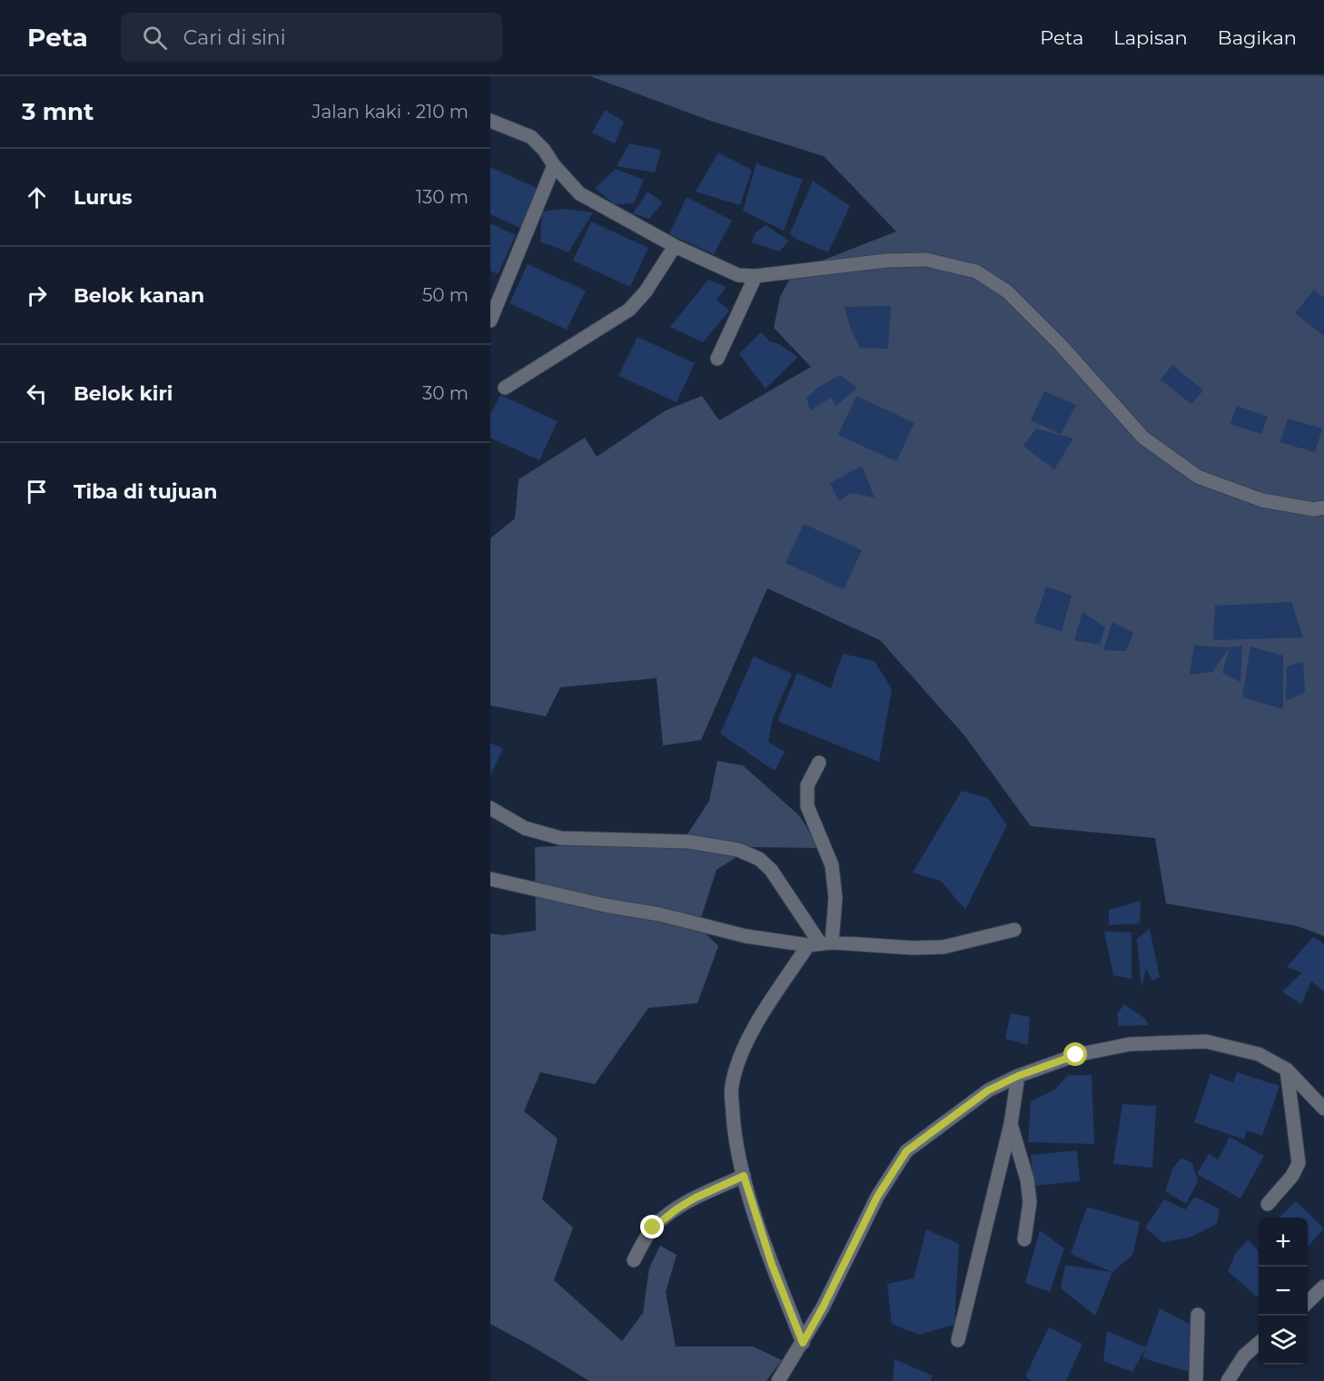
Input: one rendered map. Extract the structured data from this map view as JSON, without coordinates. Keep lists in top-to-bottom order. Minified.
{"page":{"header":"Peta","search":"Cari di sini","nav":["Peta","Lapisan","Bagikan"],"heading":["3 mnt","Jalan kaki · 210 m"],"list":[["Lurus","130 m"],["Belok kanan","50 m"],["Belok kiri","30 m"],"Tiba di tujuan"],"map_buttons":["+","−"]}}
